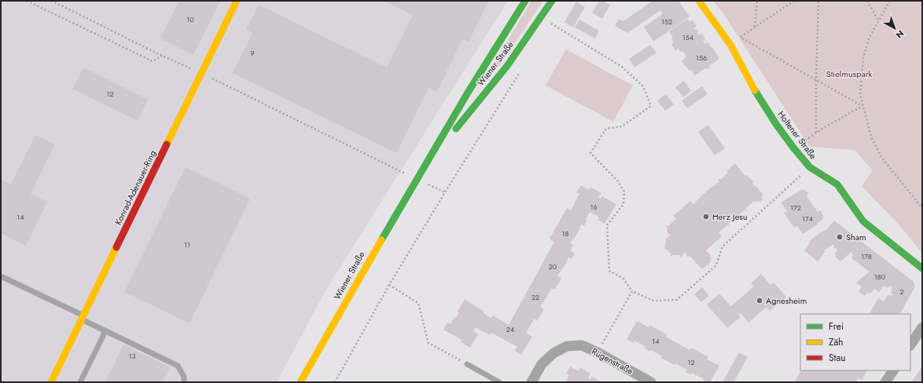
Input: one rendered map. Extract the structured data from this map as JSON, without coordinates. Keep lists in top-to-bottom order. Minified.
{"streets":{"street":["Wiener Straße","Holtener Straße","Konrad-Adenauer-Ring","Rügenstraße"]},"parks":["Stielmuspark"],"places":["Herz Jesu","Sham","Agnesheim"],"house_numbers":["10","152","154","9","156","12","16","172","14","174","18","11","178","20","180","2","22","24","14","13","12"],"legend":["Frei","Zäh","Stau"],"north":"bottom right"}
